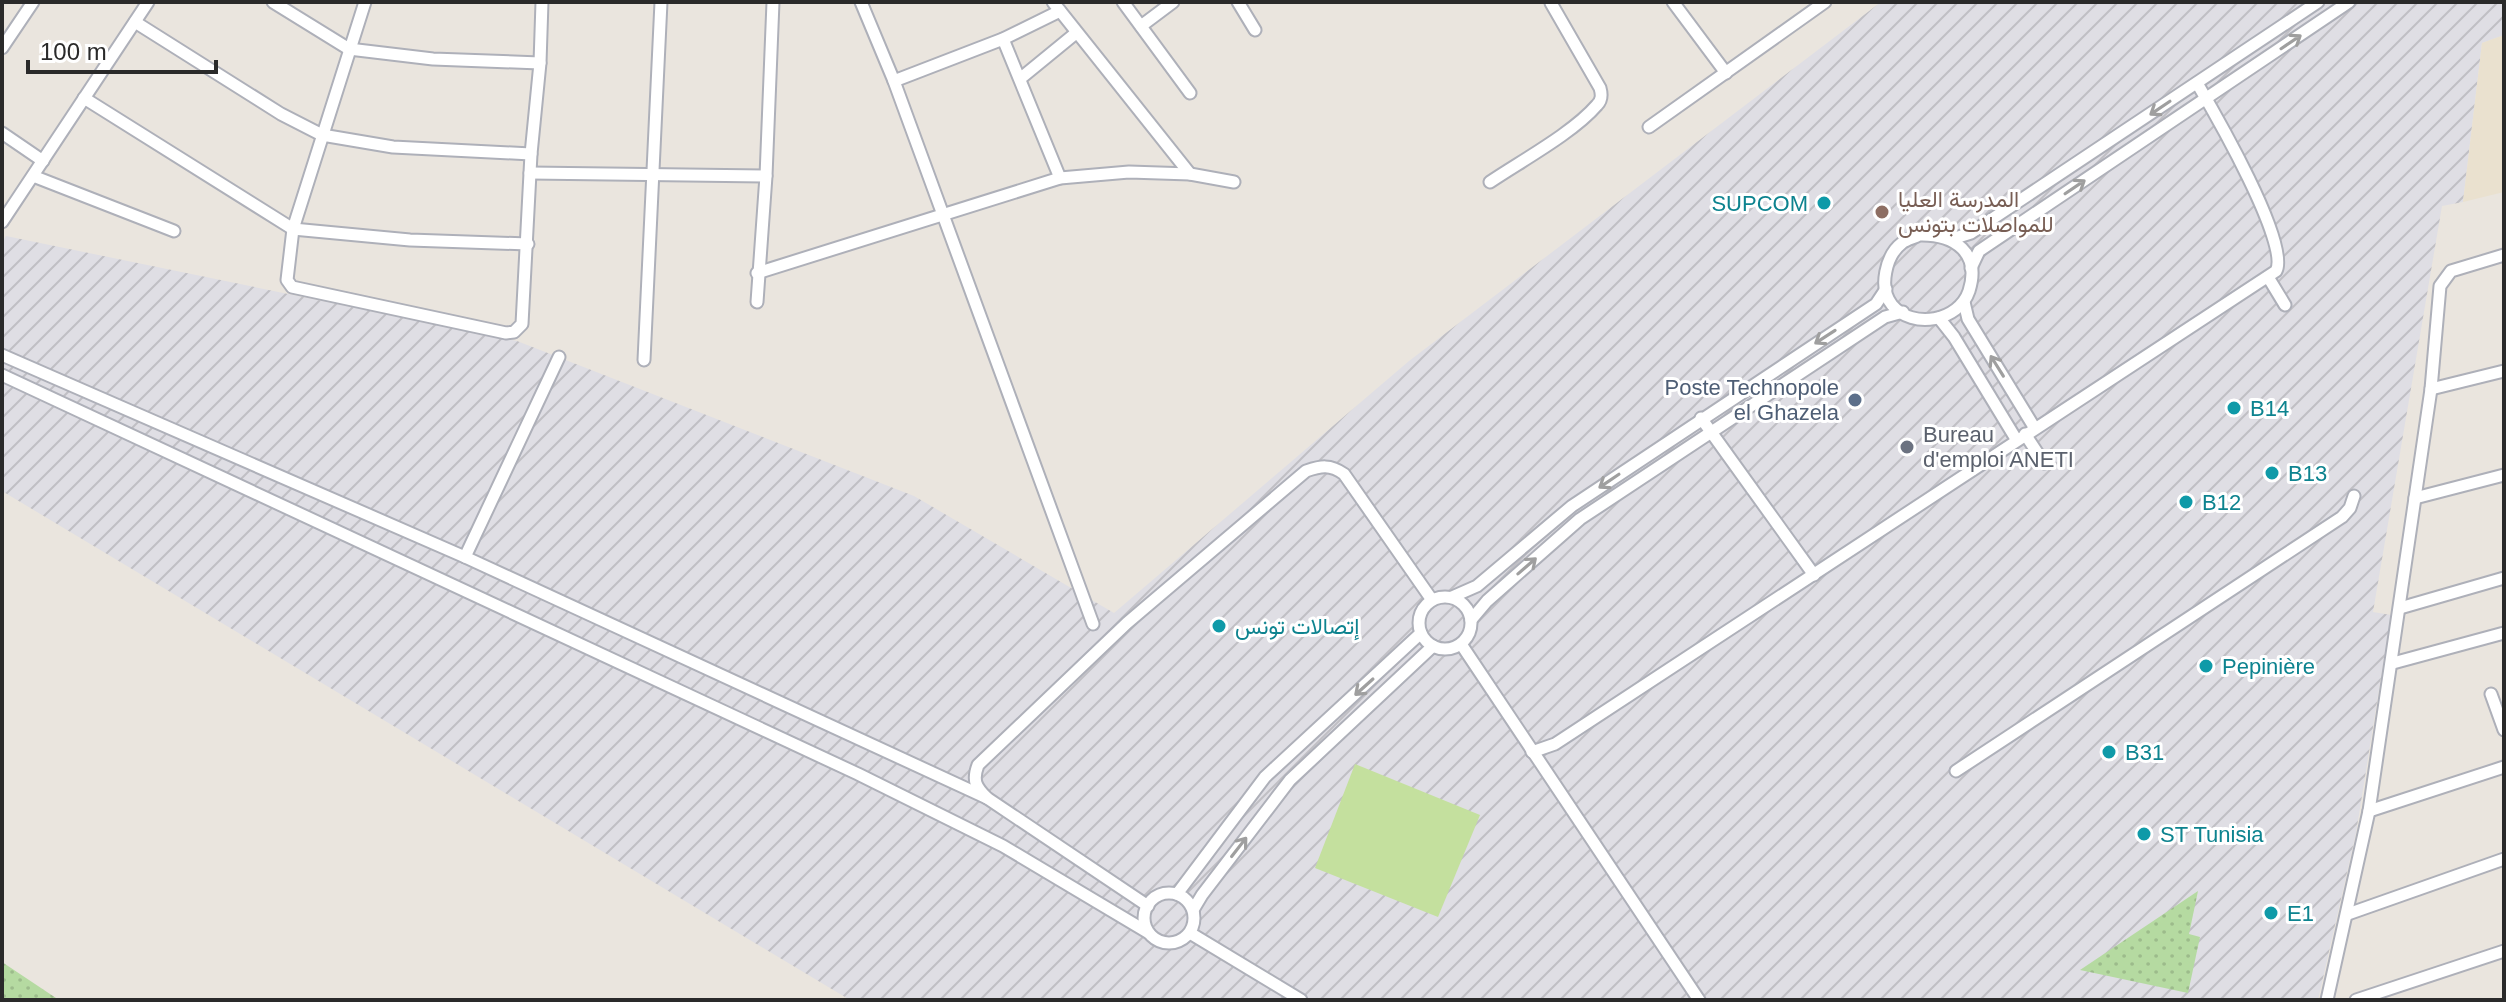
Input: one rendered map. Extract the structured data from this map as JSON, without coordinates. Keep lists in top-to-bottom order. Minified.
{"places":["SUPCOM","المدرسة العليا للمواصلات بتونس","Poste Technopole el Ghazela","B14","Bureau d'emploi ANETI","B13","B12","إتصالات تونس","Pepinière","B31","ST Tunisia","E1"],"scale_bar":"100 m"}
